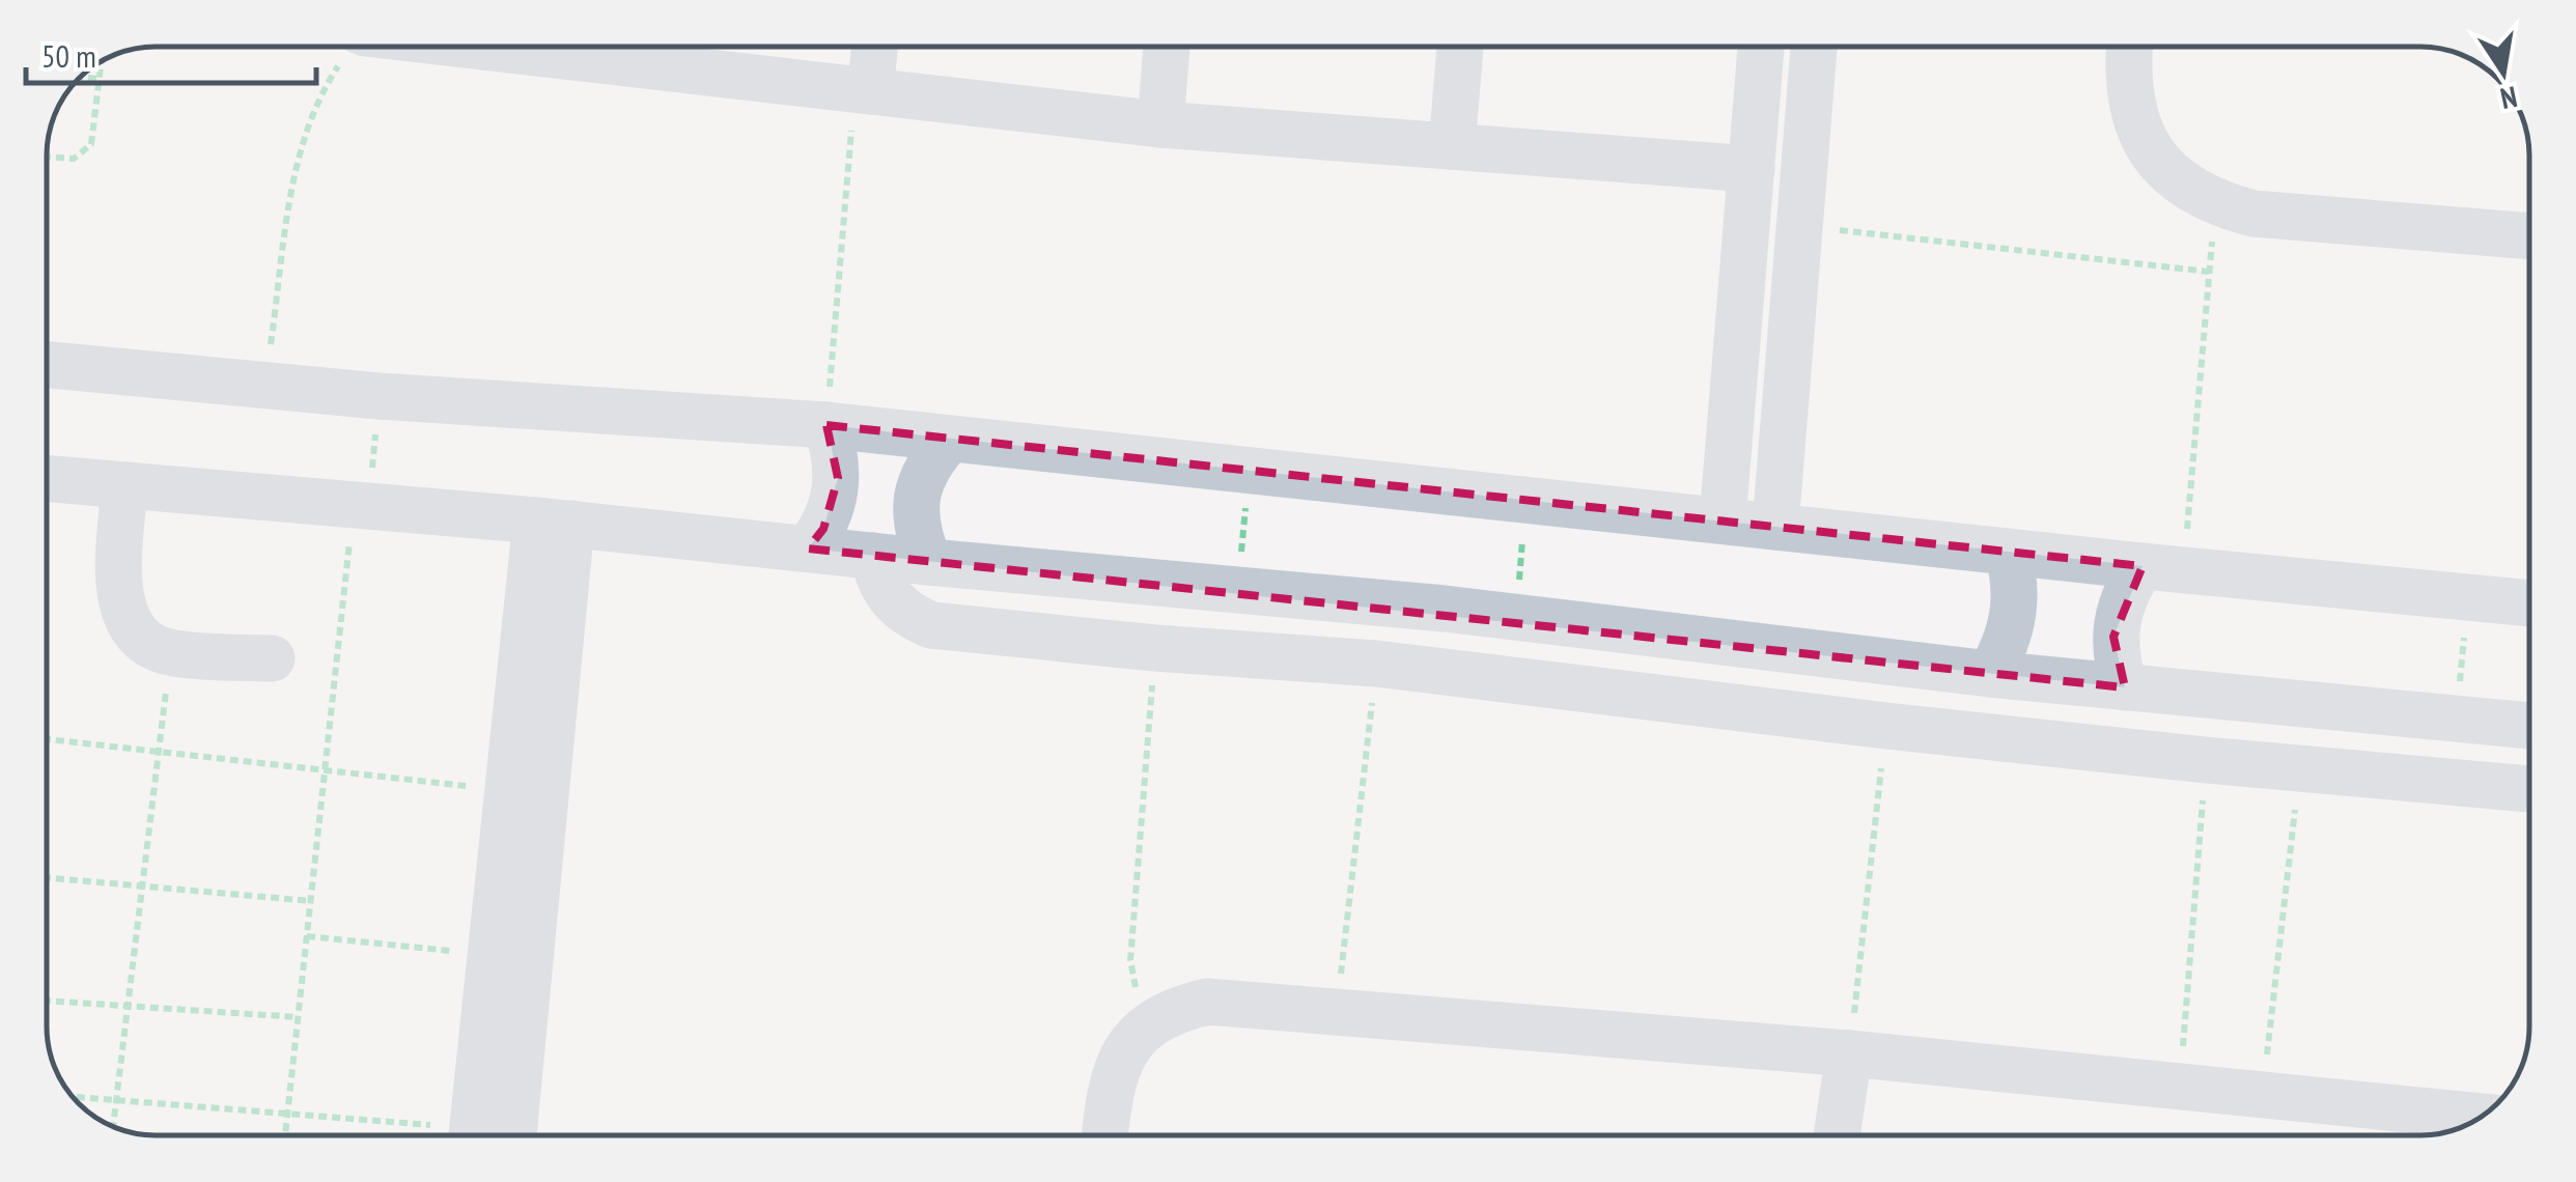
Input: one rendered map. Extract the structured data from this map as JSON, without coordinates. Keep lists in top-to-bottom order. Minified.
{"scale_bar":"50 m","north":"bottom"}
